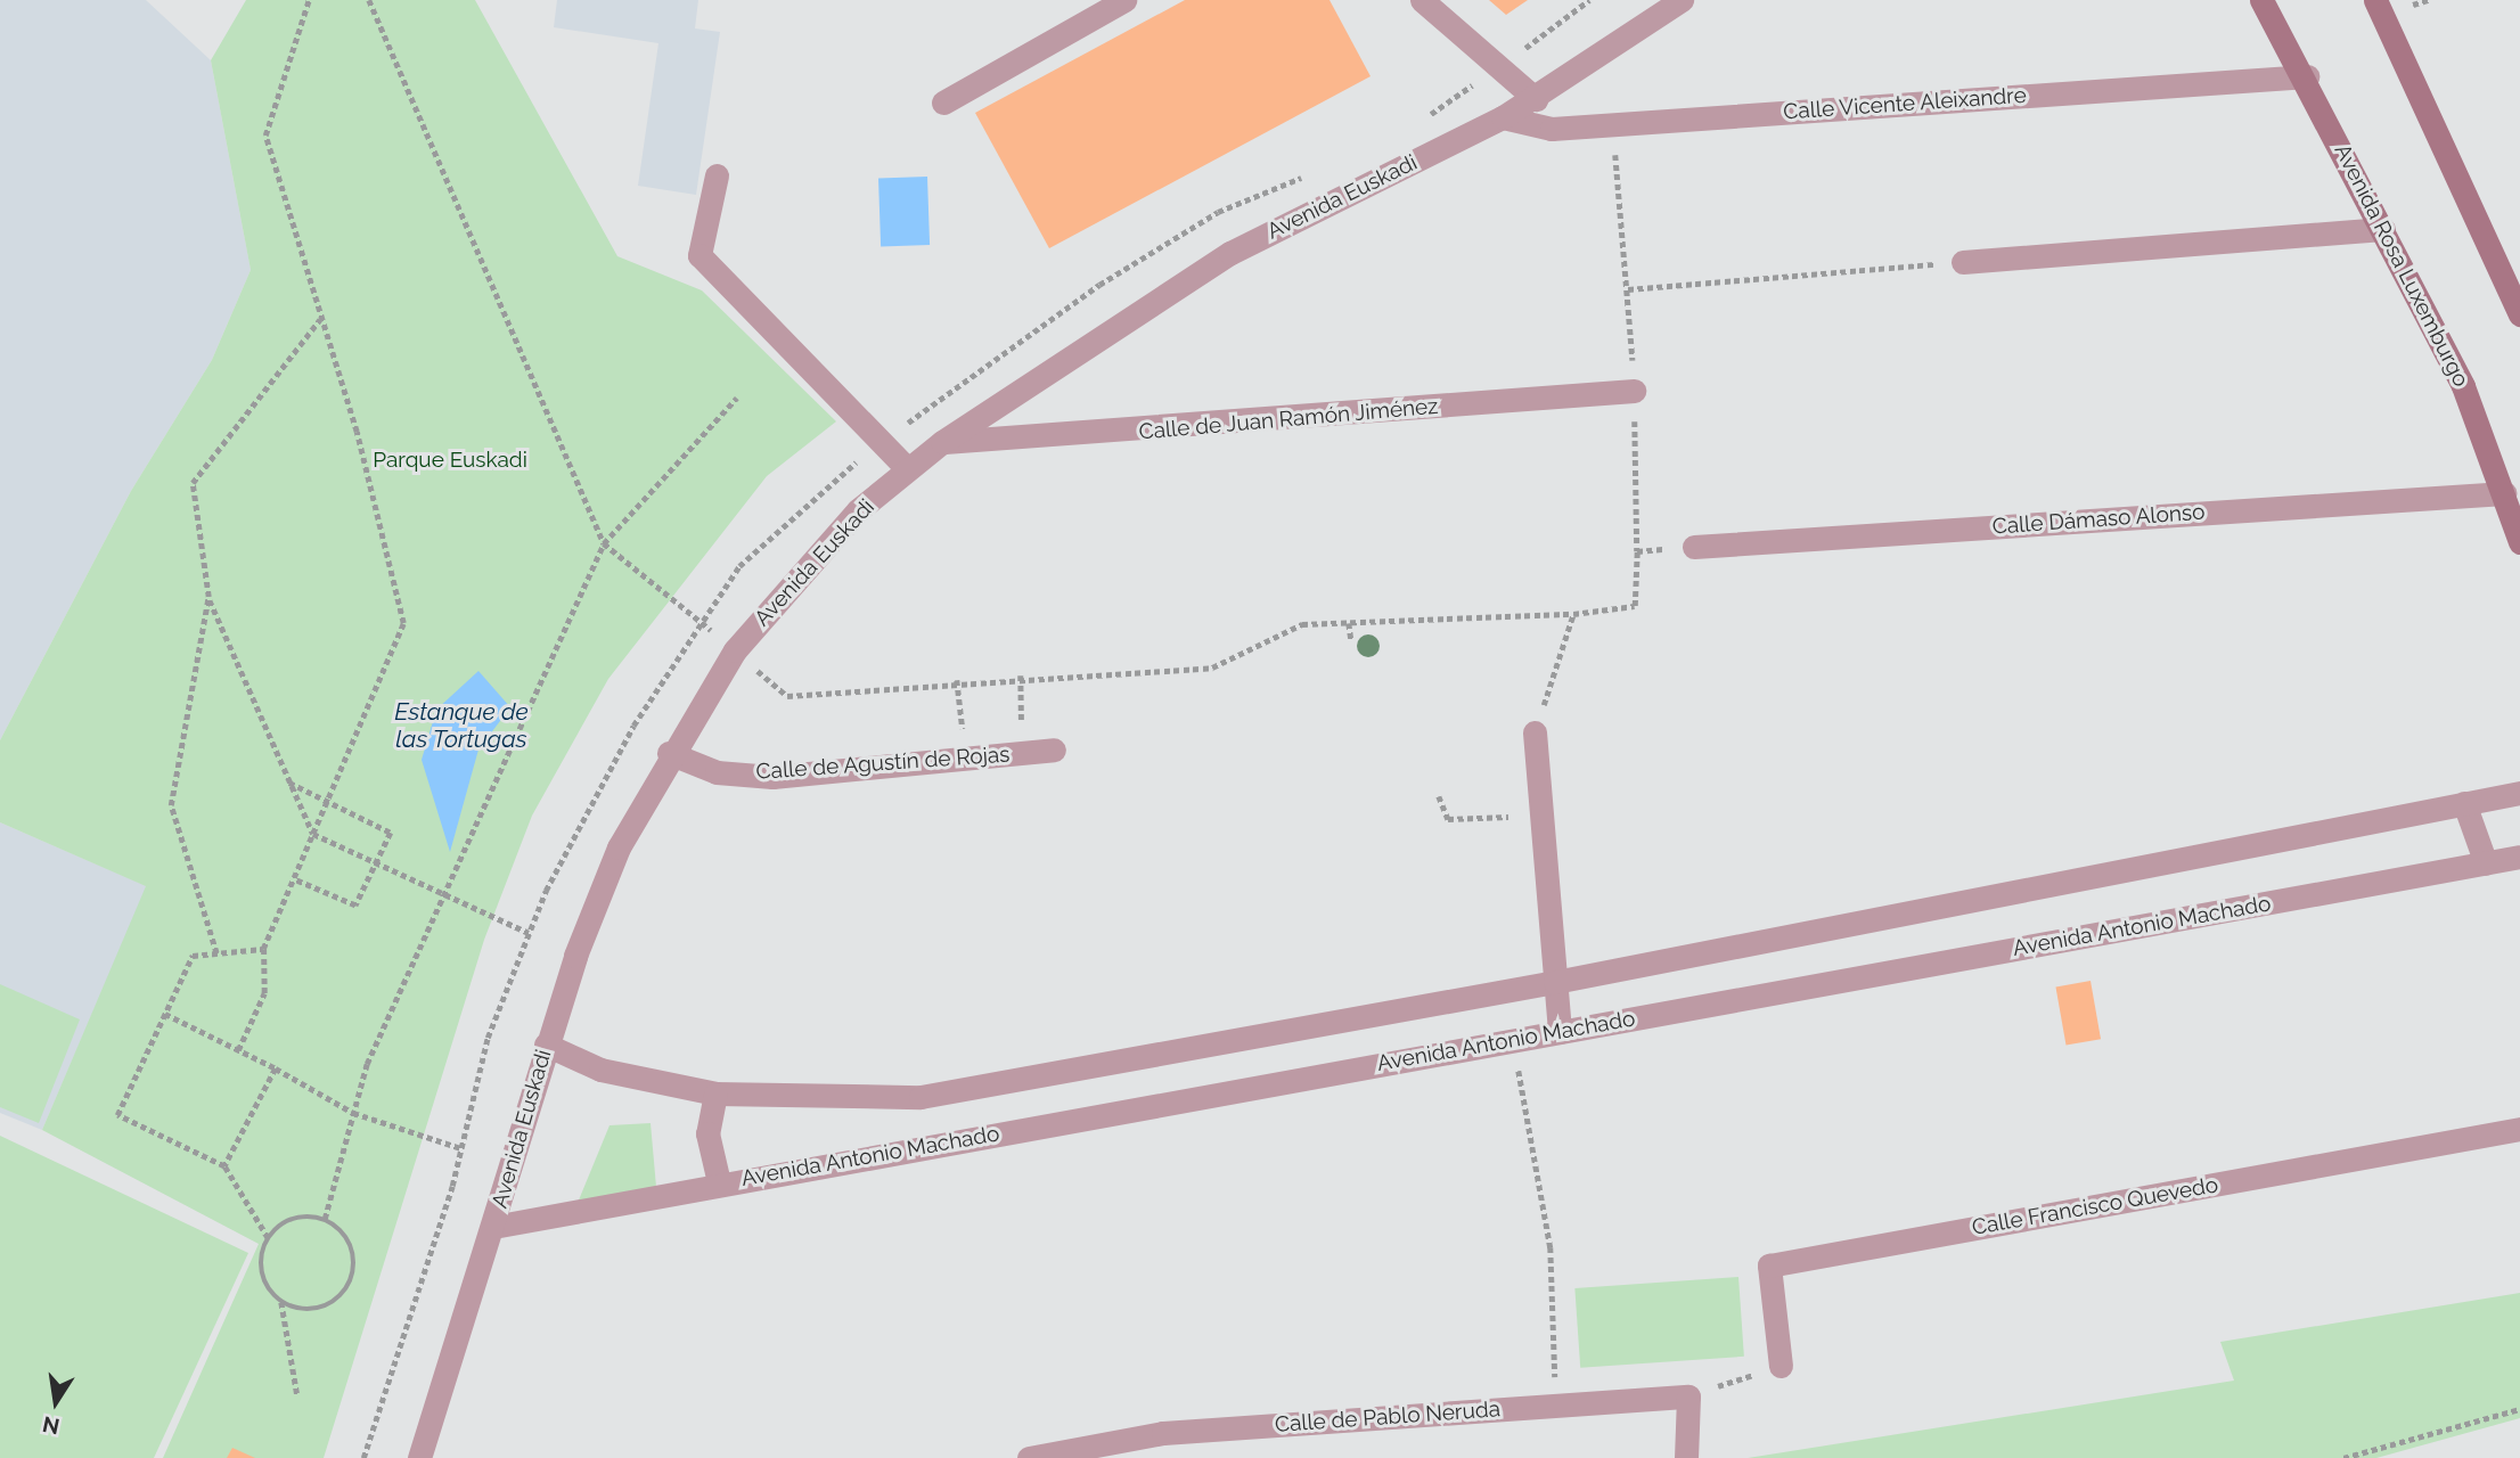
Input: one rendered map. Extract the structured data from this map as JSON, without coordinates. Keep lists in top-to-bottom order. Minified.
{"streets":{"main road":["Avenida Rosa Luxemburgo"],"street":["Calle Vicente Aleixandre","Avenida Euskadi","Calle de Juan Ramón Jiménez","Calle Dámaso Alonso","Calle de Agustín de Rojas","Avenida Antonio Machado","Calle Francisco Quevedo","Calle de Pablo Neruda"]},"crossings":[["Calle Vicente Aleixandre","Avenida Euskadi"],["Calle Vicente Aleixandre","Avenida Rosa Luxemburgo"],["Avenida Euskadi","Calle de Juan Ramón Jiménez"],["Avenida Euskadi","Calle de Agustín de Rojas"],["Avenida Euskadi","Avenida Antonio Machado"],["Avenida Rosa Luxemburgo","Calle Dámaso Alonso"]],"water":["Estanque de las Tortugas"],"parks":["Parque Euskadi"],"north":"bottom"}
